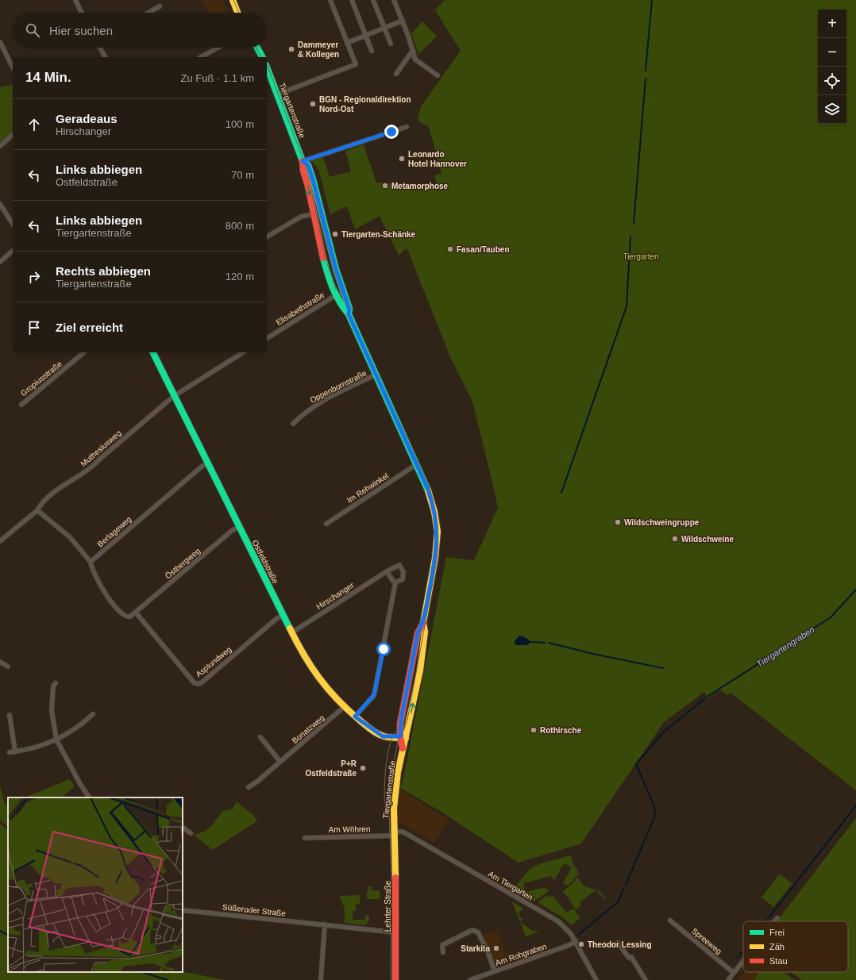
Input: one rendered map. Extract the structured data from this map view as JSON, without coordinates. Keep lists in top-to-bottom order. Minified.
{"streets":{"main road":["Tiergartenstraße","Ostfeldstraße","Lehrter Straße"],"street":["Elisabethstraße","Gropiusstraße","Oppenbornstraße","Muthesiusweg","Im Rehwinkel","Berlageweg","Östbergweg","Hirschanger","Asplundweg","Bonatzweg","Am Wöhren","Am Tiergarten","Süßeroder Straße","Spreeweg","Am Rohgraben"]},"crossings":[["Tiergartenstraße","Elisabethstraße"],["Tiergartenstraße","Oppenbornstraße"],["Tiergartenstraße","Im Rehwinkel"],["Tiergartenstraße","Ostfeldstraße"],["Tiergartenstraße","Am Wöhren"],["Tiergartenstraße","Am Tiergarten"],["Tiergartenstraße","Lehrter Straße"],["Muthesiusweg","Ostfeldstraße"],["Berlageweg","Ostfeldstraße"],["Ostfeldstraße","Östbergweg"],["Ostfeldstraße","Hirschanger"],["Ostfeldstraße","Asplundweg"],["Ostfeldstraße","Bonatzweg"],["Östbergweg","Asplundweg"],["Am Wöhren","Am Tiergarten"],["Am Wöhren","Lehrter Straße"],["Am Tiergarten","Lehrter Straße"],["Am Tiergarten","Am Rohgraben"],["Lehrter Straße","Süßeroder Straße"]],"water":["Tiergartengraben"],"parks":["Tiergarten"],"places":["Dammeyer & Kollegen","BGN - Regionaldirektion Nord-Ost","Leonardo Hotel Hannover","Metamorphose","Tiergarten-Schänke","Fasan/Tauben","Wildschweingruppe","Wildschweine","Rothirsche","P+R Ostfeldstraße","Theodor Lessing","Starkita"],"legend":["Frei","Zäh","Stau"],"page":{"map_buttons":["+","−"],"search":"Hier suchen","heading":["14 Min.","Zu Fuß · 1.1 km"],"list":[["Geradeaus","Hirschanger","100 m"],["Links abbiegen","Ostfeldstraße","70 m"],["Links abbiegen","Tiergartenstraße","800 m"],["Rechts abbiegen","Tiergartenstraße","120 m"],"Ziel erreicht"]}}
